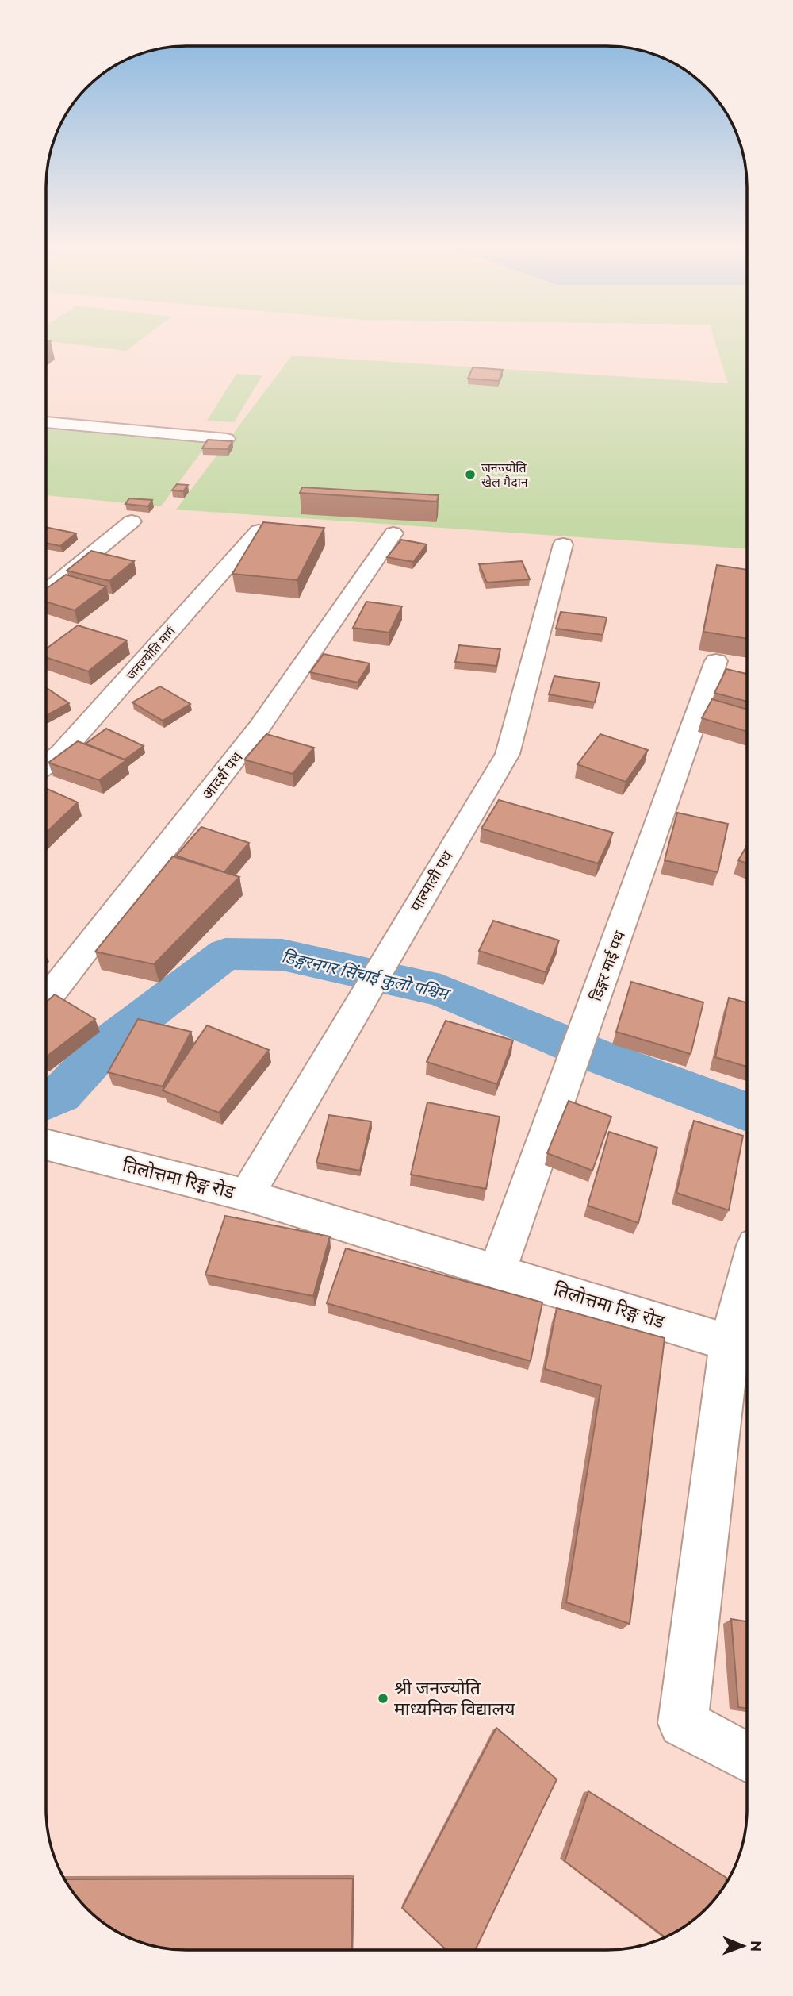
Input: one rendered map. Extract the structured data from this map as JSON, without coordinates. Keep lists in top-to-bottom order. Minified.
{"streets":{"street":["जनज्योति मार्ग","आदर्श पथ","पाल्पाली पथ","डिङ्गर माई पथ","तिलोत्तमा रिङ्ग रोड"]},"crossings":[["पाल्पाली पथ","तिलोत्तमा रिङ्ग रोड"],["डिङ्गर माई पथ","तिलोत्तमा रिङ्ग रोड"]],"water":["डिङ्गरनगर सिंचाई कुलो पश्चिम"],"places":["जनज्योति खेल मैदान","श्री जनज्योति माध्यमिक विद्यालय"],"north":"right"}
